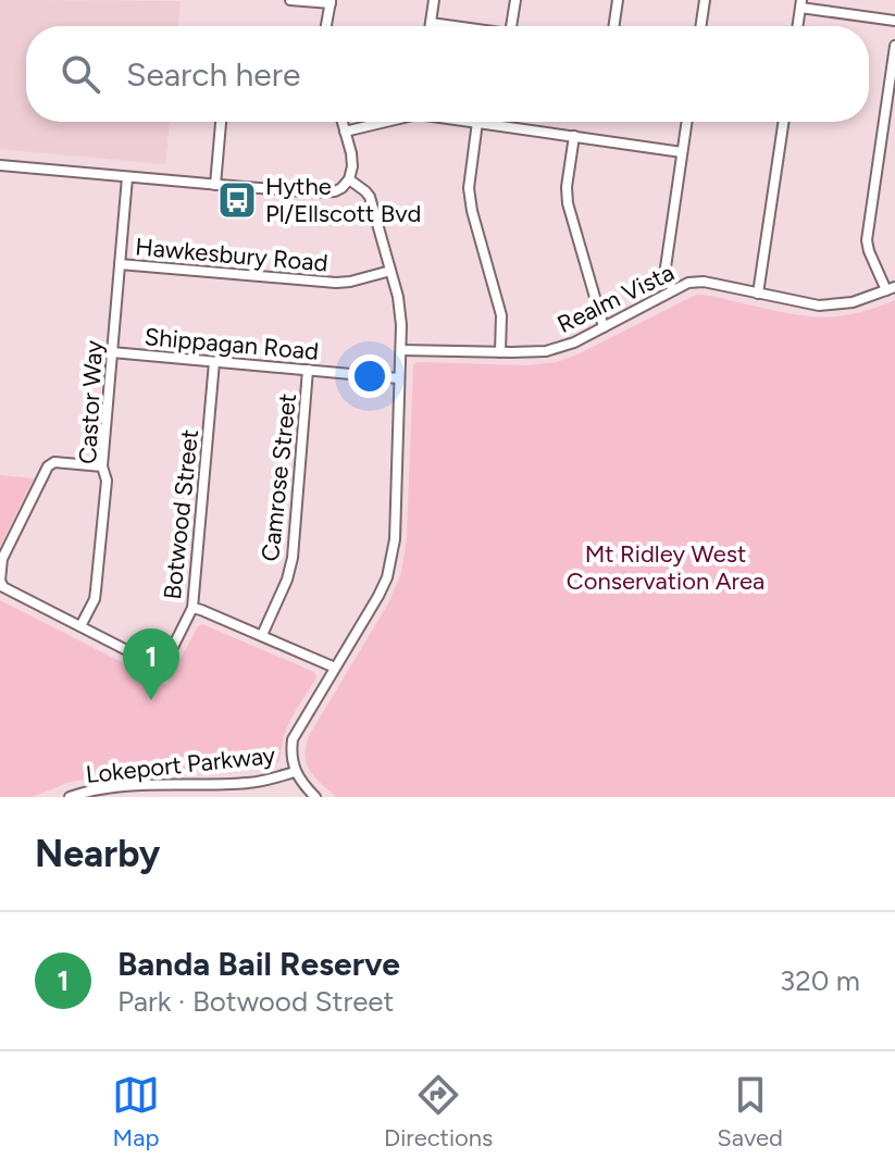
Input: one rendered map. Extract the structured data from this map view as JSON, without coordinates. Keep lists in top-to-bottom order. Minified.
{"streets":{"street":["Hawkesbury Road","Realm Vista","Shippagan Road","Castor Way","Camrose Street","Botwood Street","Lokeport Parkway"]},"crossings":[["Hawkesbury Road","Castor Way"],["Shippagan Road","Castor Way"],["Shippagan Road","Camrose Street"],["Shippagan Road","Botwood Street"],["Castor Way","Botwood Street"]],"parks":["Mt Ridley West Conservation Area"],"places":{"bus stop":["Hythe Pl/Ellscott Bvd"]},"page":{"search":"Search here","pins":"1","heading":"Nearby","list":[{"mark":"1","name":"Banda Bail Reserve","note":"Park · Botwood Street","value":"320 m"}],"nav":["Map","Directions","Saved"]}}
